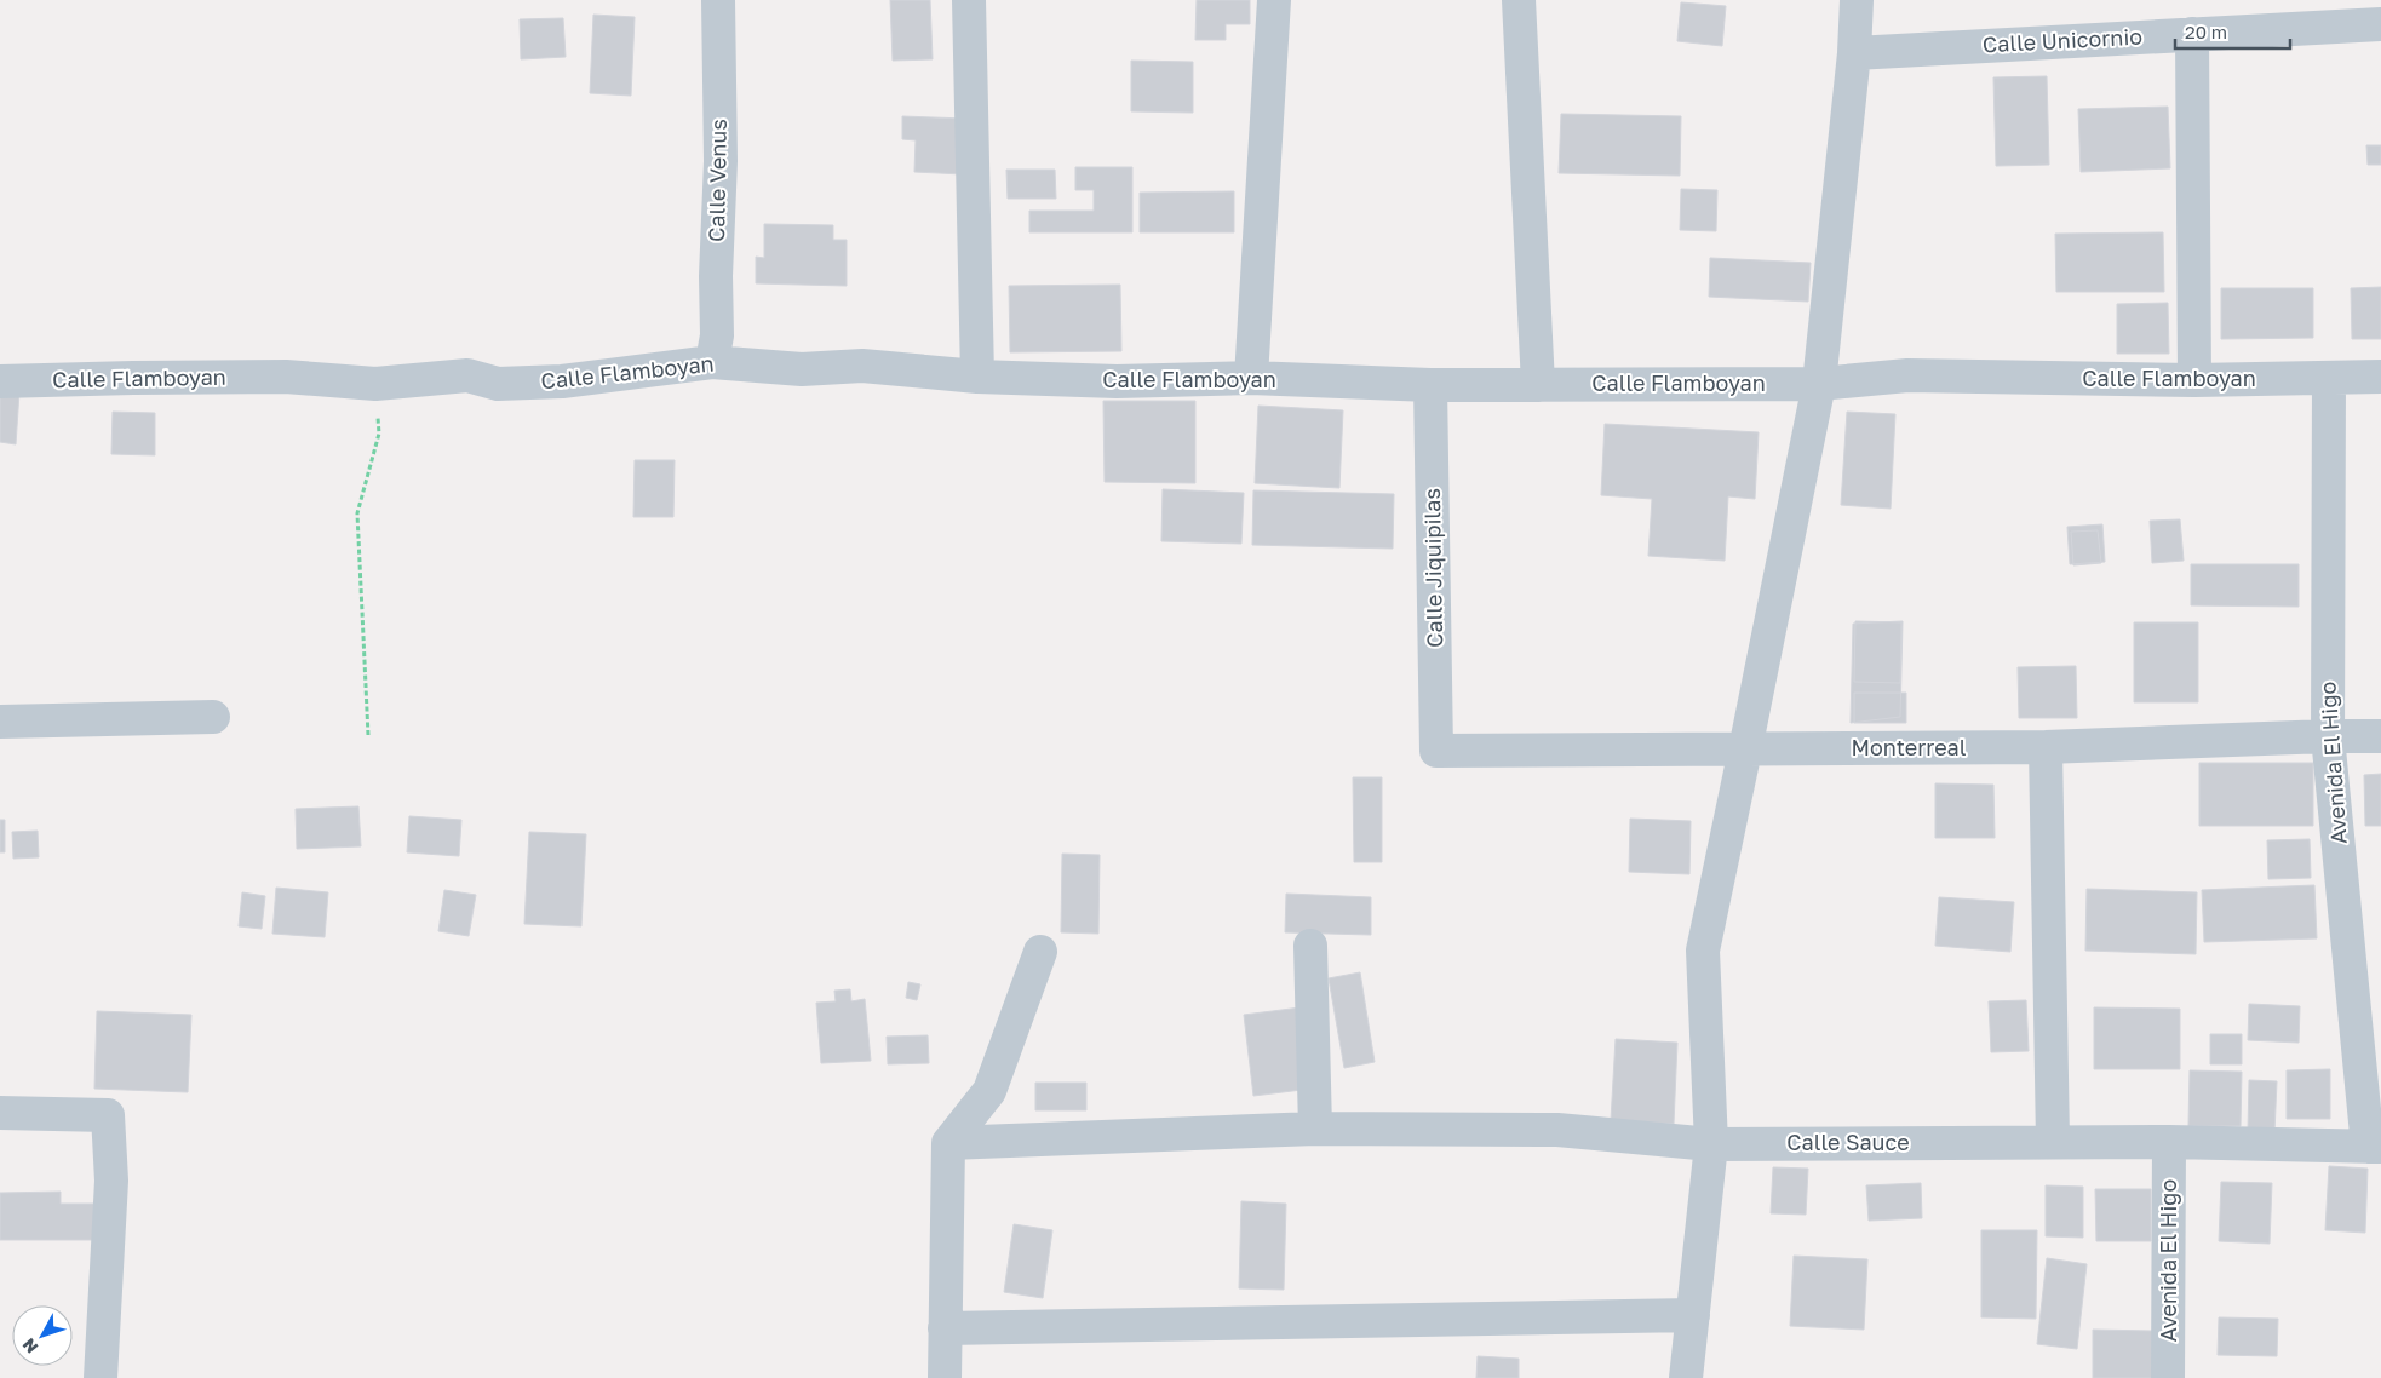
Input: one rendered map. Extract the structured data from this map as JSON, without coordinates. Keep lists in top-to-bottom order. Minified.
{"streets":{"street":["Calle Unicornio","Calle Venus","Calle Flamboyan","Calle Jiquipilas","Monterreal","Avenida El Higo","Calle Sauce"]},"crossings":[["Calle Venus","Calle Flamboyan"],["Calle Flamboyan","Calle Jiquipilas"],["Calle Flamboyan","Avenida El Higo"],["Calle Jiquipilas","Monterreal"],["Monterreal","Avenida El Higo"],["Avenida El Higo","Calle Sauce"]],"scale_bar":"20 m","north":"bottom left"}
